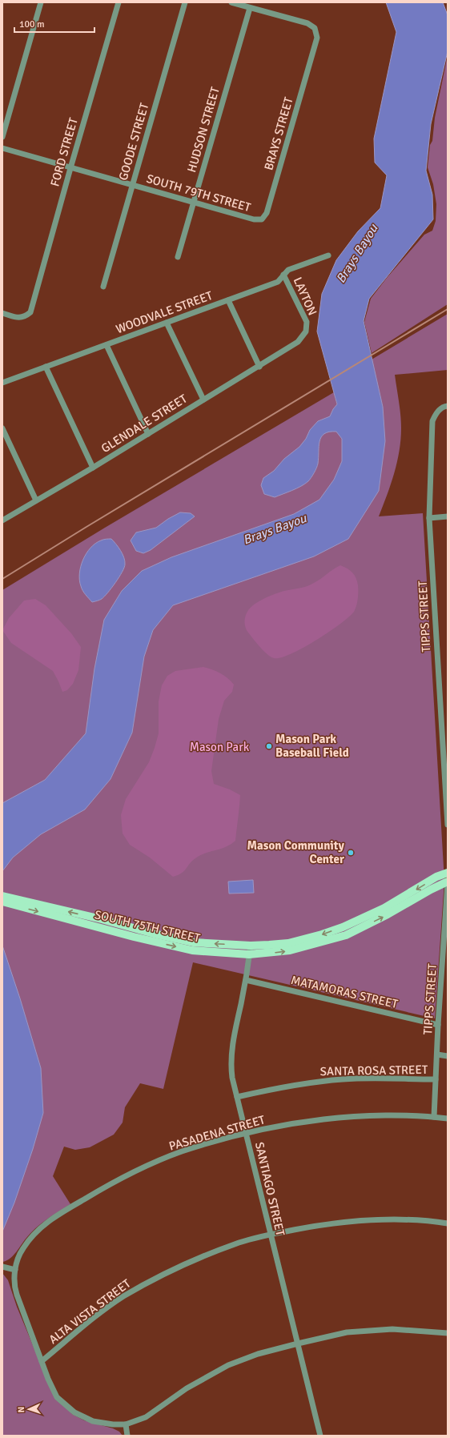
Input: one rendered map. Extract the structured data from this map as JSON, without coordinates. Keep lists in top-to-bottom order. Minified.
{"streets":{"main road":["SOUTH 75TH STREET"],"street":["HUDSON STREET","BRAYS STREET","GOODE STREET","FORD STREET","SOUTH 79TH STREET","LAYTON","WOODVALE STREET","GLENDALE STREET","TIPPS STREET","MATAMORAS STREET","SANTA ROSA STREET","PASADENA STREET","SANTIAGO STREET","ALTA VISTA STREET"]},"crossings":[["HUDSON STREET","BRAYS STREET"],["HUDSON STREET","SOUTH 79TH STREET"],["BRAYS STREET","SOUTH 79TH STREET"],["GOODE STREET","SOUTH 79TH STREET"],["FORD STREET","SOUTH 79TH STREET"],["LAYTON","WOODVALE STREET"],["LAYTON","GLENDALE STREET"],["TIPPS STREET","SOUTH 75TH STREET"],["TIPPS STREET","MATAMORAS STREET"],["TIPPS STREET","SANTA ROSA STREET"],["TIPPS STREET","PASADENA STREET"],["SOUTH 75TH STREET","SANTIAGO STREET"],["MATAMORAS STREET","SANTIAGO STREET"],["SANTA ROSA STREET","SANTIAGO STREET"],["PASADENA STREET","SANTIAGO STREET"],["PASADENA STREET","ALTA VISTA STREET"],["SANTIAGO STREET","ALTA VISTA STREET"]],"water":["Brays Bayou"],"parks":["Mason Park"],"places":["Mason Park Baseball Field","Mason Community Center"],"scale_bar":"100 m","north":"left"}
